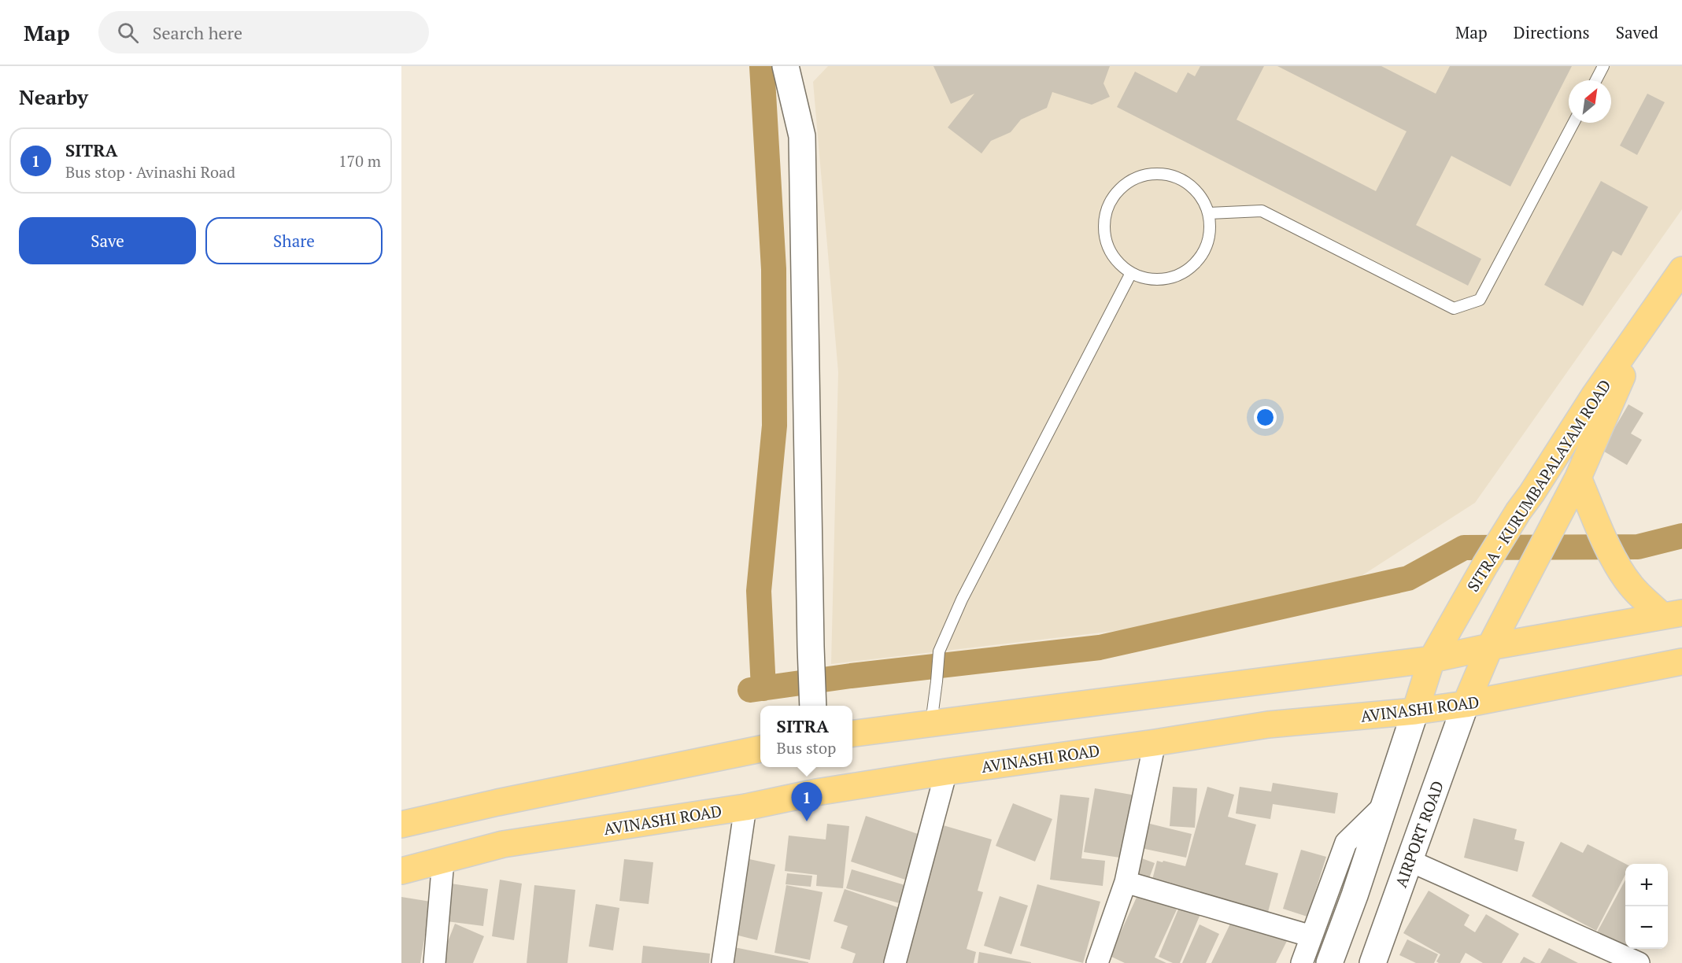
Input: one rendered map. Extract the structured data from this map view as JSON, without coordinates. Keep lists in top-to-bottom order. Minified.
{"streets":{"main road":["SITRA - KURUMBAPALAYAM ROAD","AVINASHI ROAD"],"street":["AIRPORT ROAD"]},"crossings":[["SITRA - KURUMBAPALAYAM ROAD","AVINASHI ROAD"],["SITRA - KURUMBAPALAYAM ROAD","AIRPORT ROAD"],["AVINASHI ROAD","AIRPORT ROAD"]],"north":"top right","page":{"header":"Map","search":"Search here","nav":["Map","Directions","Saved"],"heading":"Nearby","list":[{"mark":"1","name":"SITRA","note":"Bus stop · Avinashi Road","value":"170 m"}],"buttons":["Save","Share"],"popup":["SITRA","Bus stop"],"pins":"1","map_buttons":["+","−"]}}
